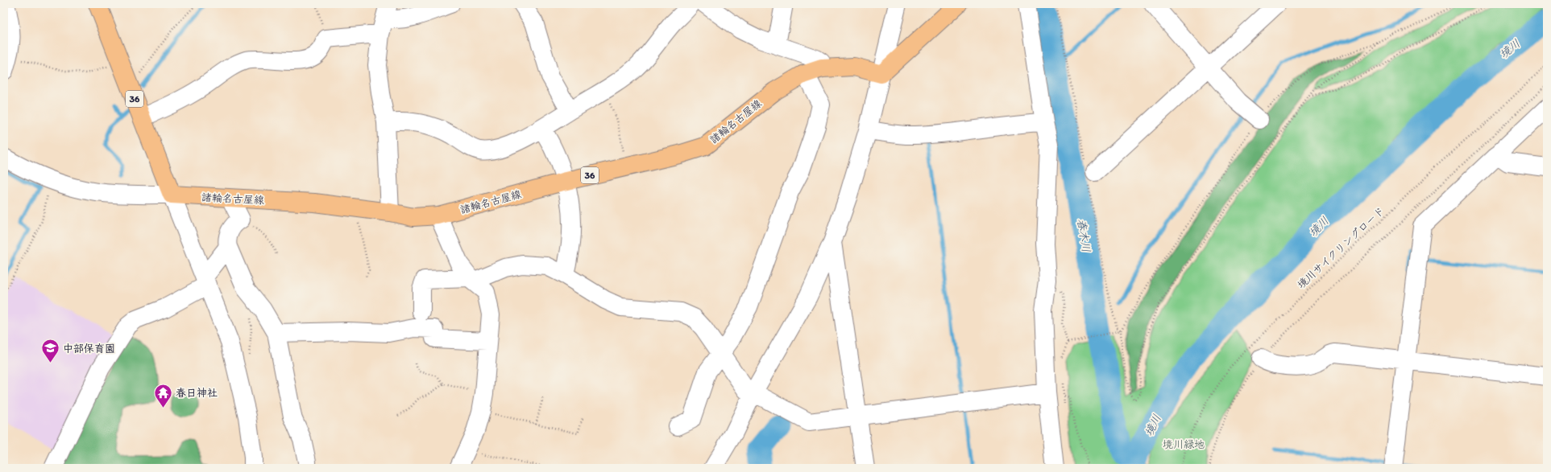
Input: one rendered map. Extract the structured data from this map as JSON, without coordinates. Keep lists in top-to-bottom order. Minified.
{"streets":{"main road":["36","諸輪名古屋線"],"path":["境川サイクリングロード"]},"crossings":[["36","諸輪名古屋線"]],"water":["境川","春木川"],"parks":["境川緑地"],"places":{"school or university":["中部保育園"],"temple":["春日神社"]}}
